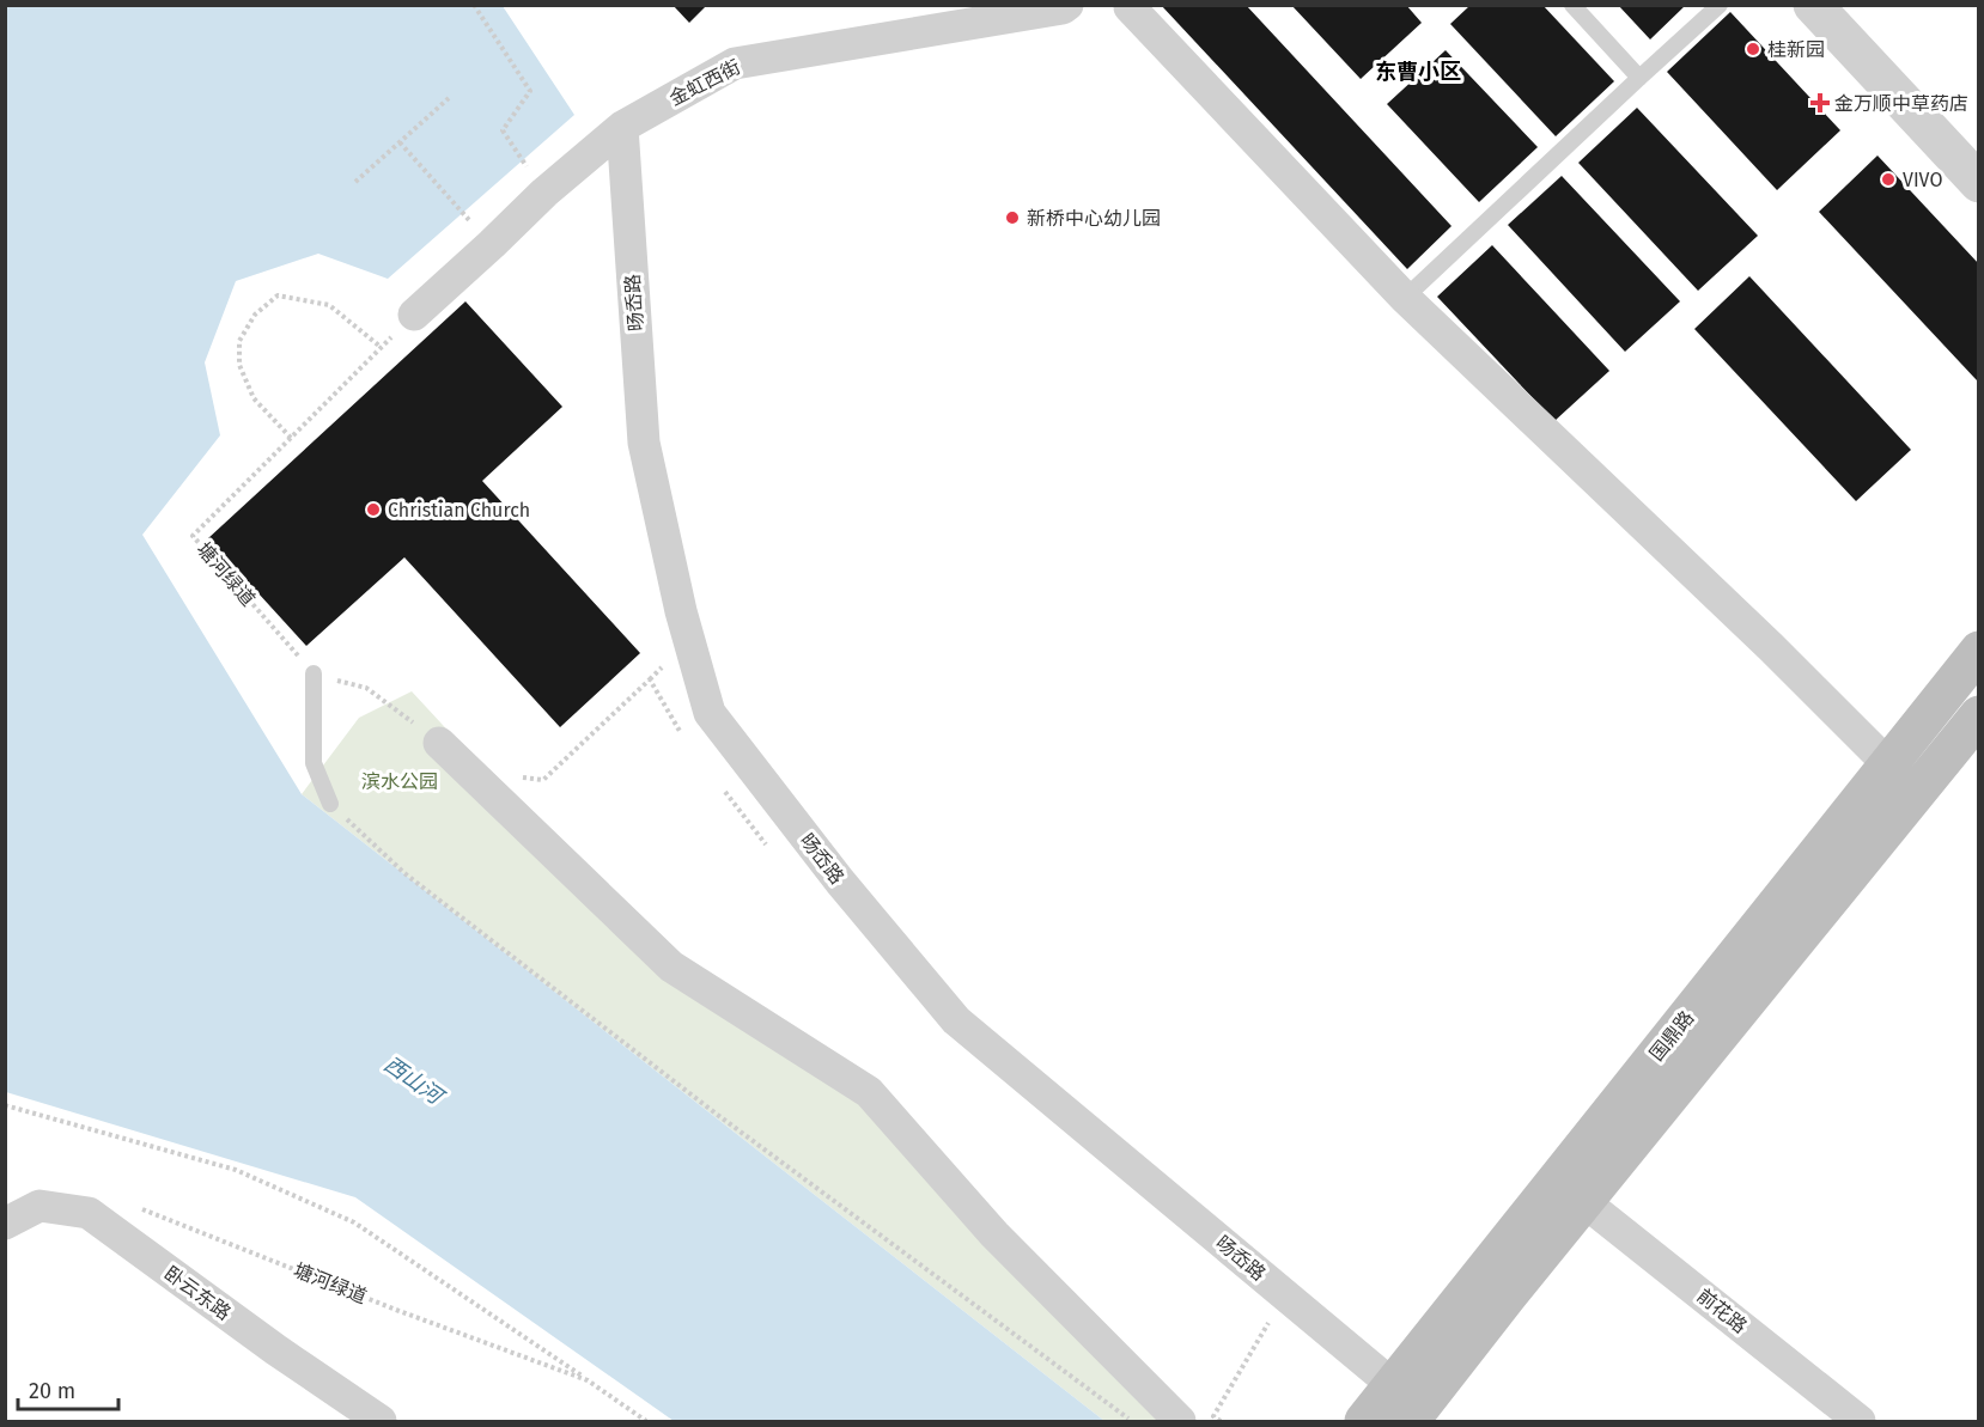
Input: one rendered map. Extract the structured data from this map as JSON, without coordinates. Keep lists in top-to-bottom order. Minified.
{"streets":{"main road":["国鼎路"],"street":["金虹西街","旸岙路","卧云东路","前花路"],"path":["塘河绿道"]},"crossings":[["金虹西街","旸岙路"],["金虹西街","塘河绿道"],["旸岙路","国鼎路"],["国鼎路","前花路"]],"districts":["东曹小区"],"water":["西山河"],"parks":["滨水公园"],"places":{"other":["桂新园","VIVO","新桥中心幼儿园","Christian Church"],"health":["金万顺中草药店"]},"scale_bar":"20 m"}
